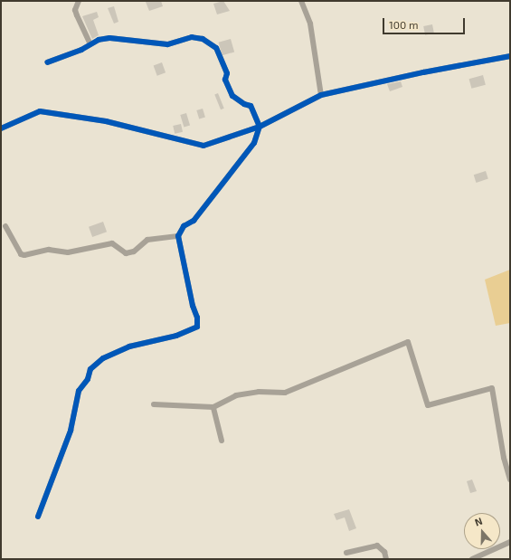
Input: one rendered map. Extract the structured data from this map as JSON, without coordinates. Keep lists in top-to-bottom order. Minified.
{"scale_bar":"100 m","north":"top"}
